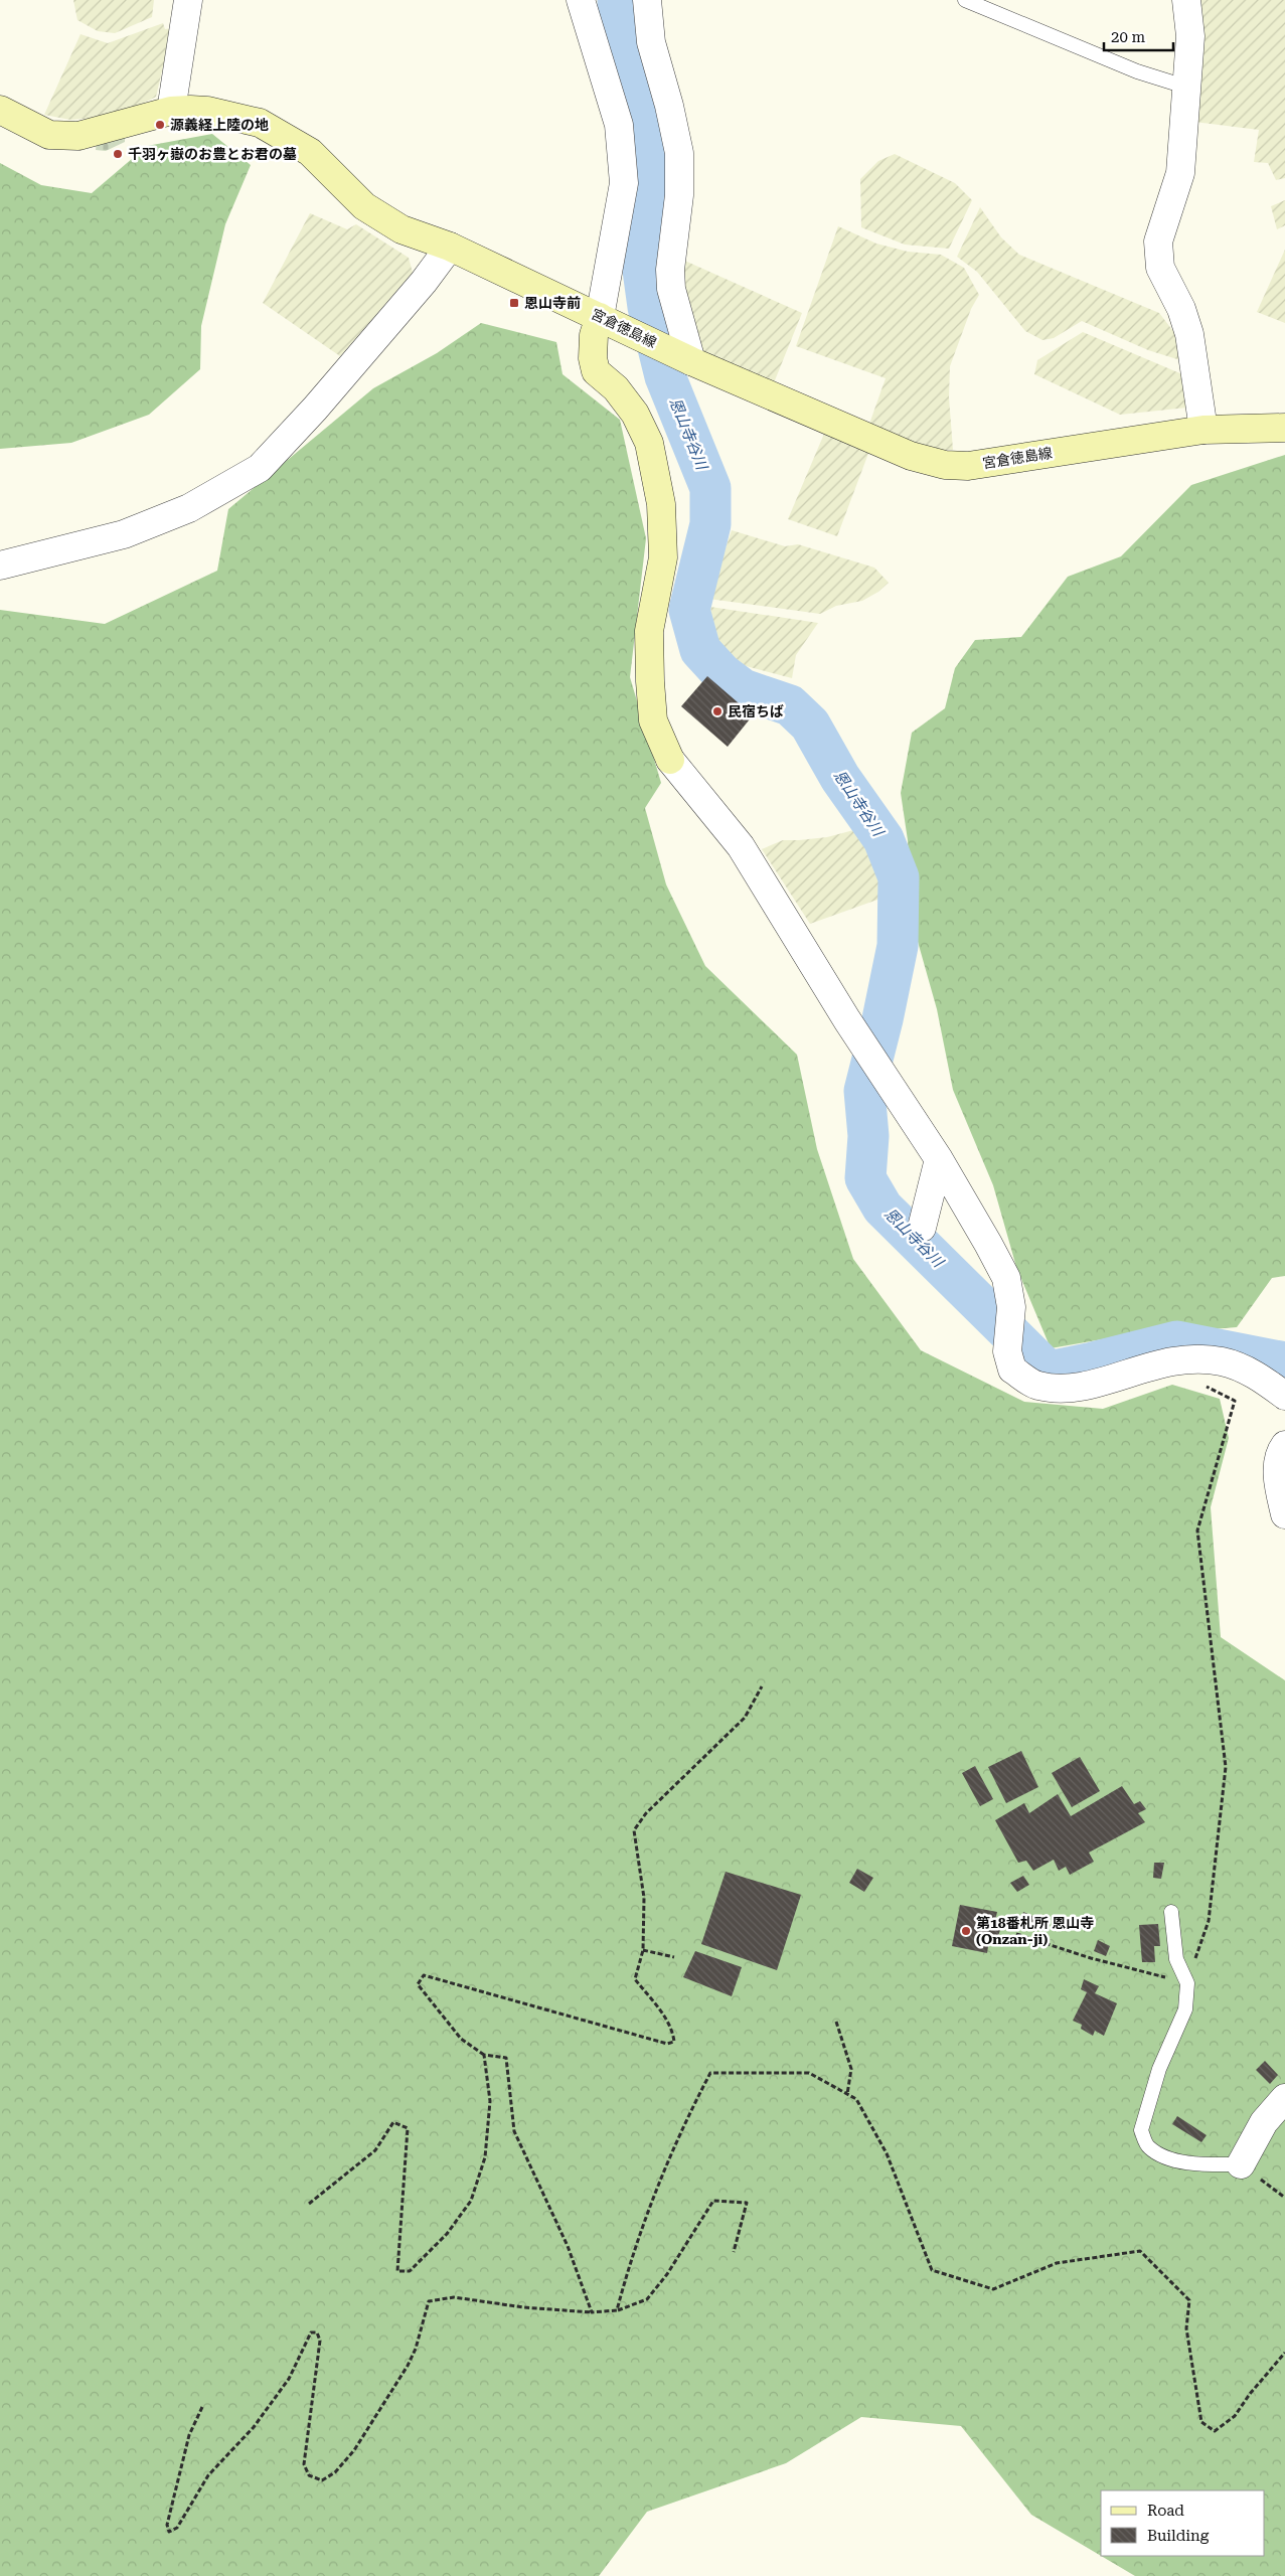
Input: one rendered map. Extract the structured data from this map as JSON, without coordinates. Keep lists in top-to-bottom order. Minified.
{"streets":{"main road":["宮倉徳島線"]},"water":["恩山寺谷川"],"places":{"other":["源義経上陸の地","千羽ヶ嶽のお豊とお君の墓","民宿ちば","第18番札所 恩山寺 (Onzan-ji)"],"transit":["恩山寺前"]},"legend":["Road","Building"],"scale_bar":"20 m"}
